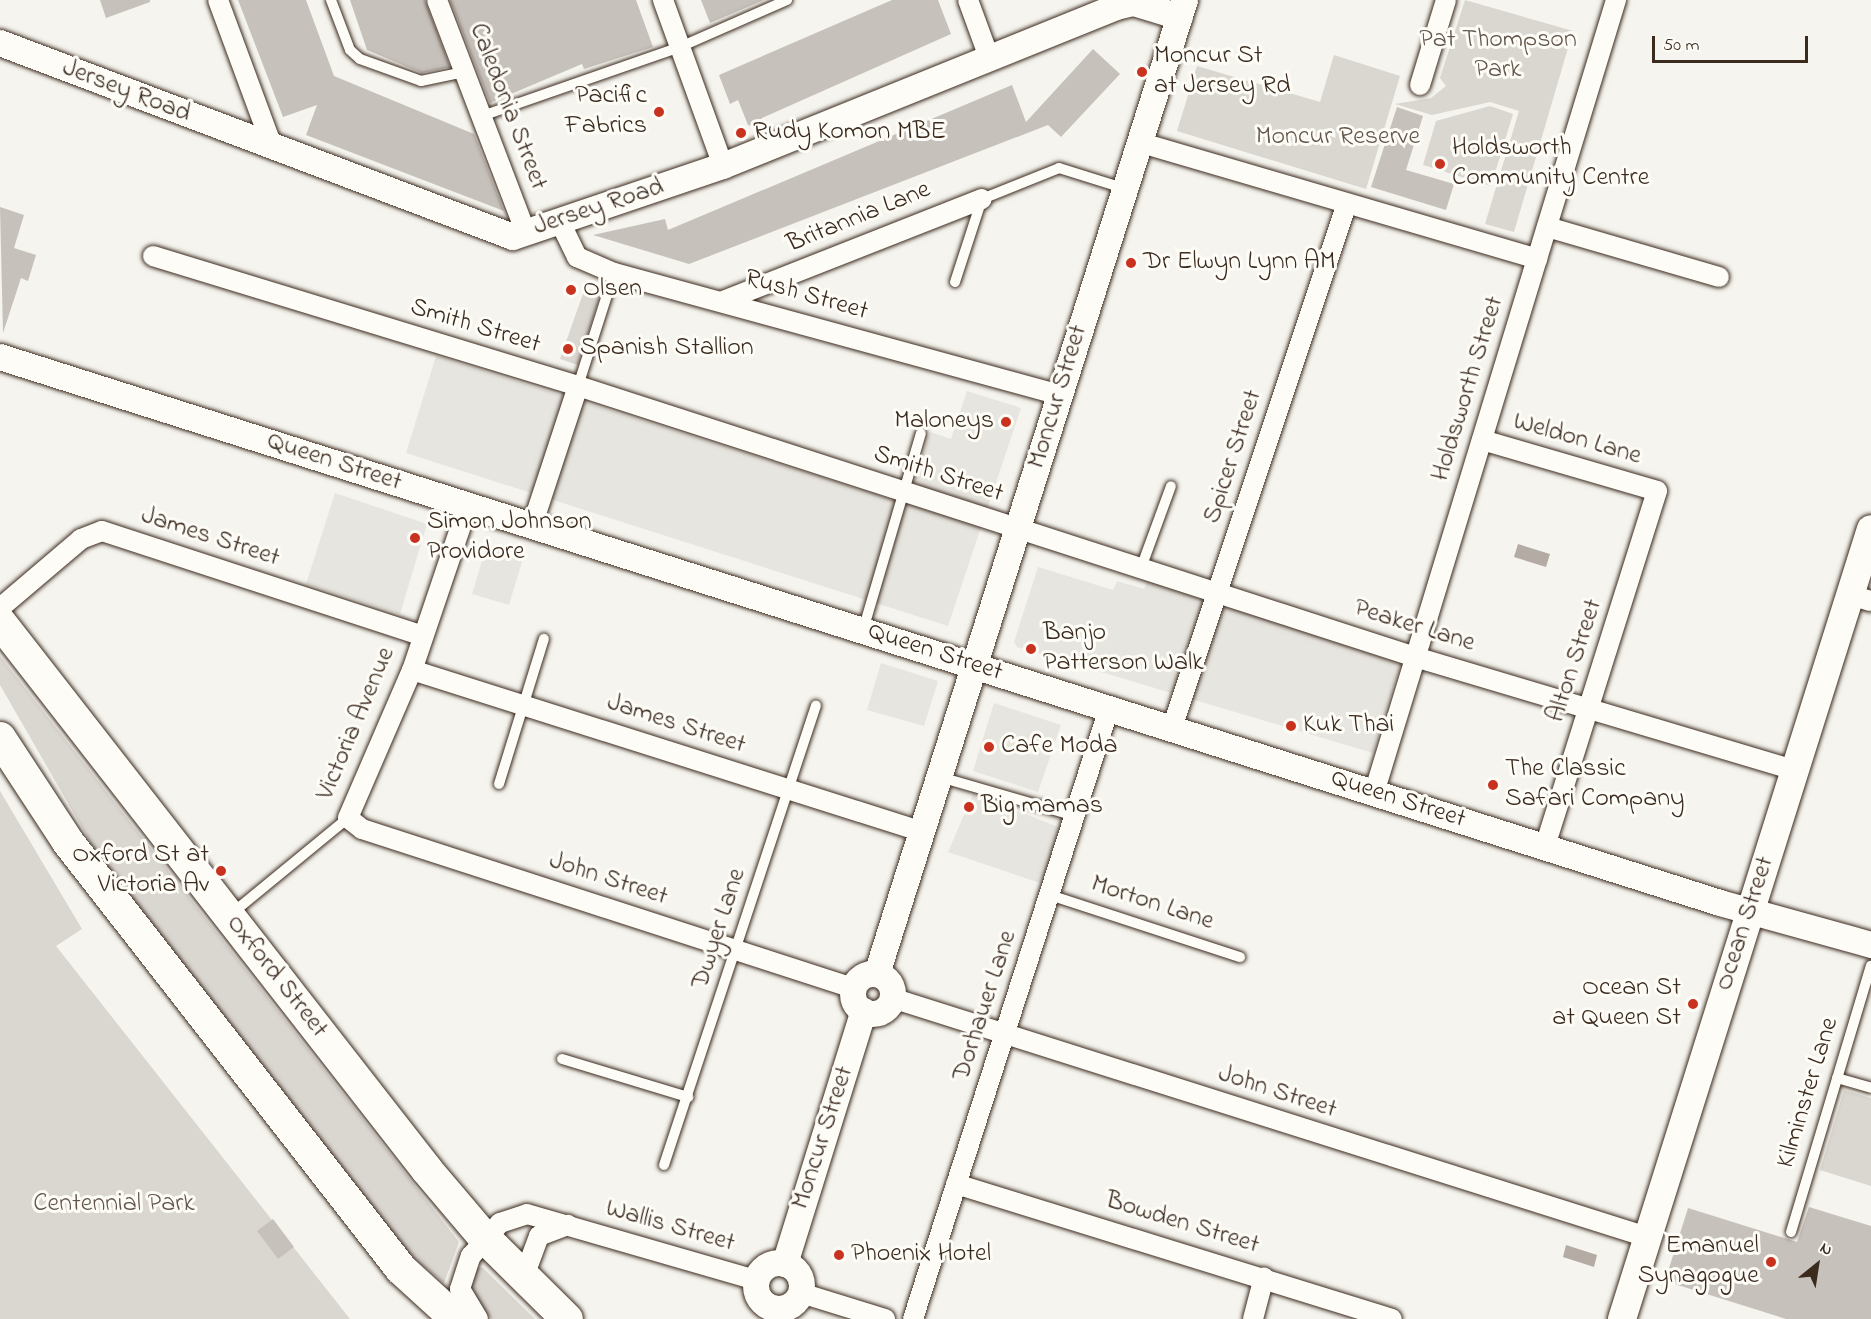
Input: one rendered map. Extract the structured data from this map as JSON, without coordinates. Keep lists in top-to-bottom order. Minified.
{"streets":{"main road":["Ocean Street","Oxford Street"],"street":["Jersey Road","Caledonia Street","Britannia Lane","Rush Street","Smith Street","Holdsworth Street","Moncur Street","Weldon Lane","Spicer Street","Queen Street","James Street","Peaker Lane","Alton Street","Victoria Avenue","John Street","Dorhauer Lane","Bowden Street","Wallis Street"],"lane":["Morton Lane","Dwyer Lane","Kilminster Lane"]},"crossings":[["Jersey Road","Caledonia Street"],["Jersey Road","Rush Street"],["Jersey Road","Moncur Street"],["Britannia Lane","Rush Street"],["Britannia Lane","Moncur Street"],["Rush Street","Moncur Street"],["Smith Street","Moncur Street"],["Smith Street","Peaker Lane"],["Holdsworth Street","Weldon Lane"],["Holdsworth Street","Queen Street"],["Holdsworth Street","Peaker Lane"],["Moncur Street","Queen Street"],["Moncur Street","James Street"],["Moncur Street","Peaker Lane"],["Moncur Street","John Street"],["Moncur Street","Wallis Street"],["Weldon Lane","Alton Street"],["Spicer Street","Queen Street"],["Spicer Street","Peaker Lane"],["Queen Street","Alton Street"],["Queen Street","Victoria Avenue"],["Queen Street","Ocean Street"],["Queen Street","Dorhauer Lane"],["James Street","Victoria Avenue"],["James Street","Dwyer Lane"],["Peaker Lane","Alton Street"],["Peaker Lane","Ocean Street"],["Victoria Avenue","John Street"],["Victoria Avenue","Oxford Street"],["John Street","Ocean Street"],["John Street","Dwyer Lane"],["John Street","Dorhauer Lane"],["Morton Lane","Dorhauer Lane"],["Oxford Street","Wallis Street"],["Dorhauer Lane","Bowden Street"]],"parks":["Pat Thompson Park","Moncur Reserve","Centennial Park"],"places":["Moncur St at Jersey Rd","Pacific Fabrics","Rudy Komon MBE","Holdsworth Community Centre","Dr Elwyn Lynn AM","Olsen","Spanish Stallion","Maloneys","Simon Johnson Providore","Banjo Patterson Walk","Kuk Thai","Cafe Moda","The Classic Safari Company","Big mamas","Oxford St at Victoria Av","Ocean St at Queen St","Phoenix Hotel","Emanuel Synagogue"],"scale_bar":"50 m","north":"top right"}
